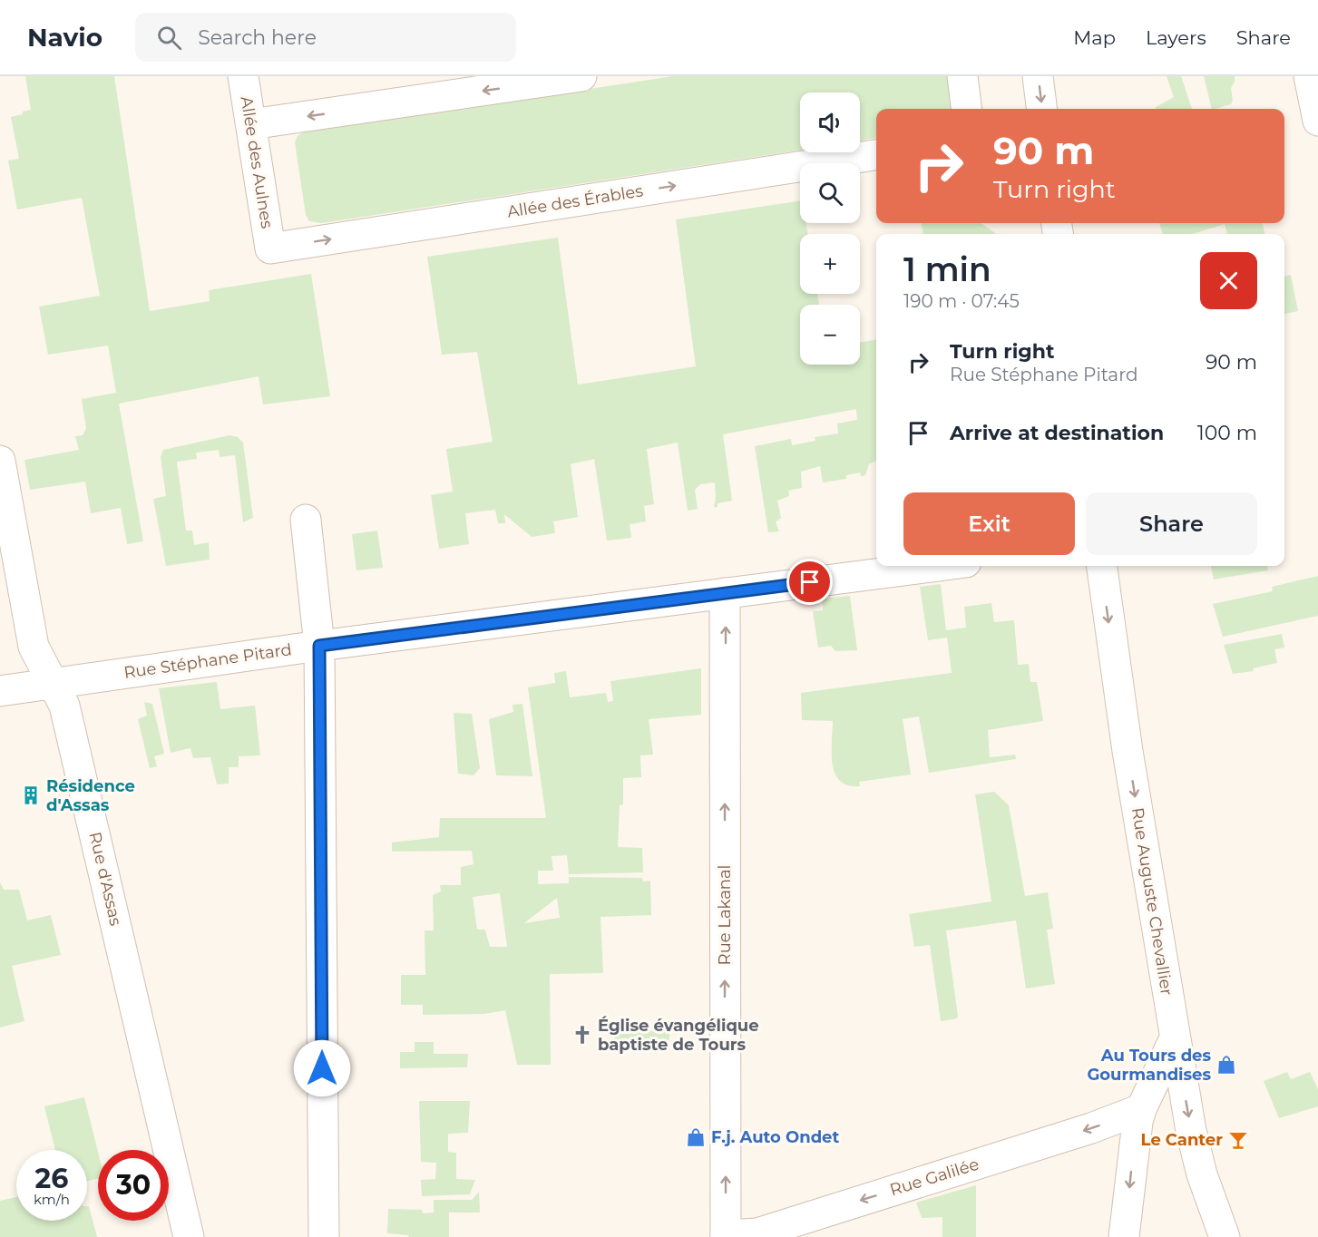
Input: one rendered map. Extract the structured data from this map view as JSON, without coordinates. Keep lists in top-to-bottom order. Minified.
{"streets":{"street":["Allée des Aulnes","Allée des Érables","Rue Stéphane Pitard","Rue d'Assas","Rue Auguste Chevallier","Rue Lakanal","Rue Galilée"]},"crossings":[["Allée des Aulnes","Allée des Érables"],["Rue Stéphane Pitard","Rue d'Assas"],["Rue Stéphane Pitard","Rue Lakanal"],["Rue Lakanal","Rue Galilée"]],"one_way":["Rue Auguste Chevallier","Rue Lakanal","Rue Galilée"],"places":{"building":["Résidence d'Assas"],"church":["Église évangélique baptiste de Tours"],"shop":["Au Tours des Gourmandises","F.j. Auto Ondet"],"bar":["Le Canter"]},"page":{"header":"Navio","search":"Search here","nav":["Map","Layers","Share"],"map_buttons":["+","−"],"turn":["90 m","Turn right"],"heading":["1 min","190 m · 07:45"],"list":[{"name":"Turn right","note":"Rue Stéphane Pitard","value":"90 m"},{"name":"Arrive at destination","value":"100 m"}],"buttons":["Exit","Share"],"speed":"26 km/h","limit":"30"}}
